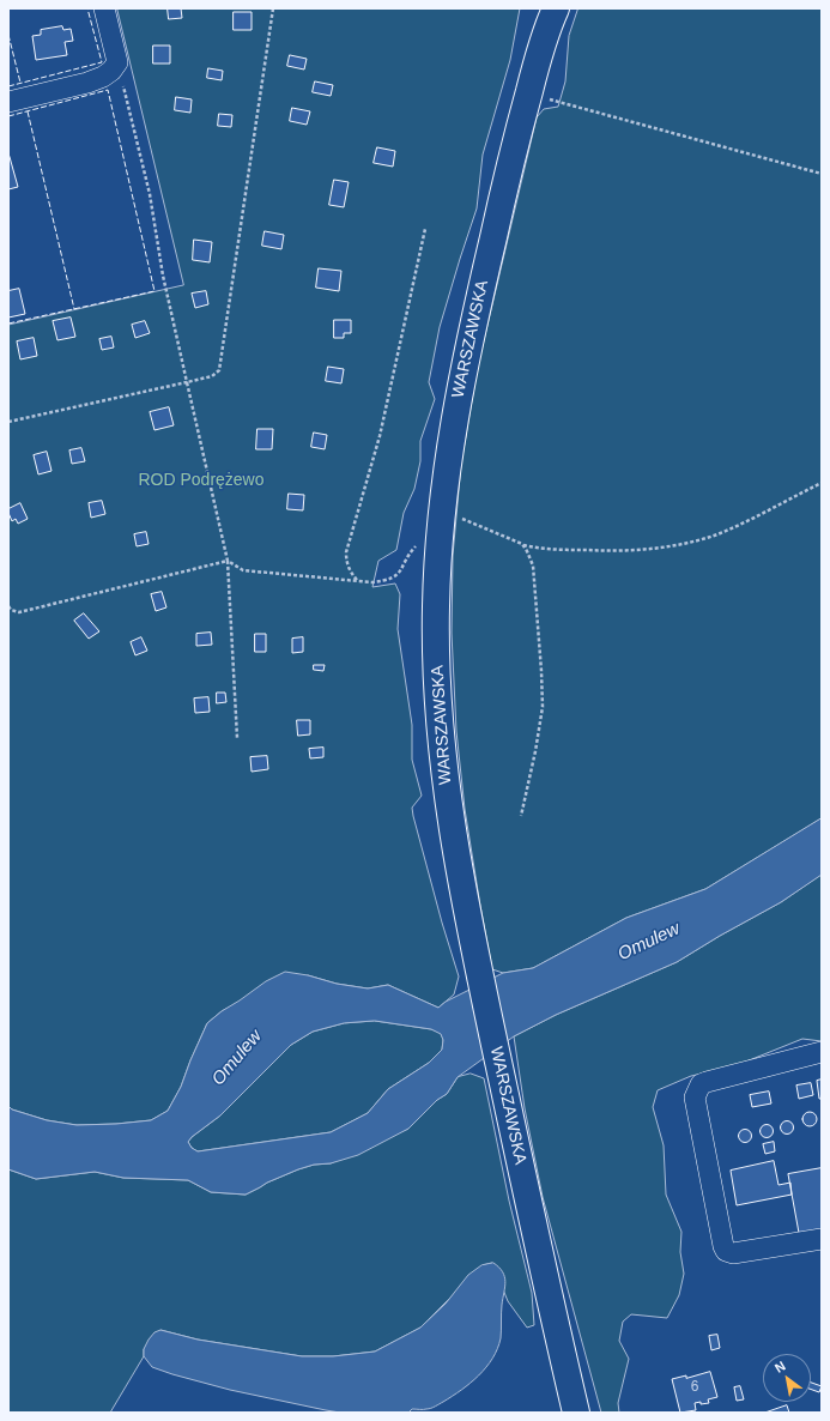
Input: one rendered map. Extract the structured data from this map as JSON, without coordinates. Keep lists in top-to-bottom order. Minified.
{"streets":{"main road":["WARSZAWSKA"]},"water":["Omulew"],"parks":["ROD Podrężewo"],"house_numbers":["6"],"north":"top left"}
